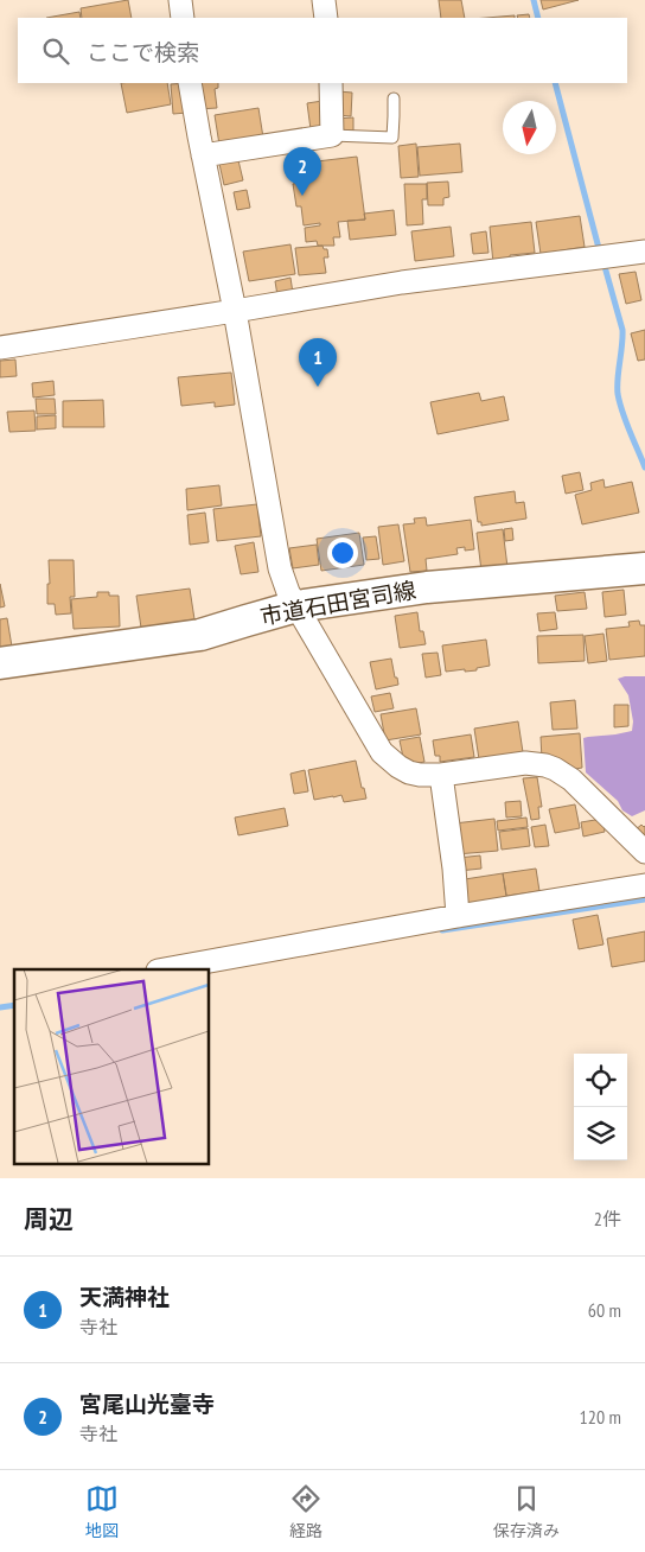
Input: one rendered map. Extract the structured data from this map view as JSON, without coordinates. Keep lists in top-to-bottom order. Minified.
{"streets":{"street":["市道石田宮司線"]},"north":"bottom","page":{"search":"ここで検索","pins":["2","1"],"heading":["周辺","2件"],"list":[{"mark":"1","name":"天満神社","note":"寺社","value":"60 m"},{"mark":"2","name":"宮尾山光臺寺","note":"寺社","value":"120 m"}],"nav":["地図","経路","保存済み"]}}
